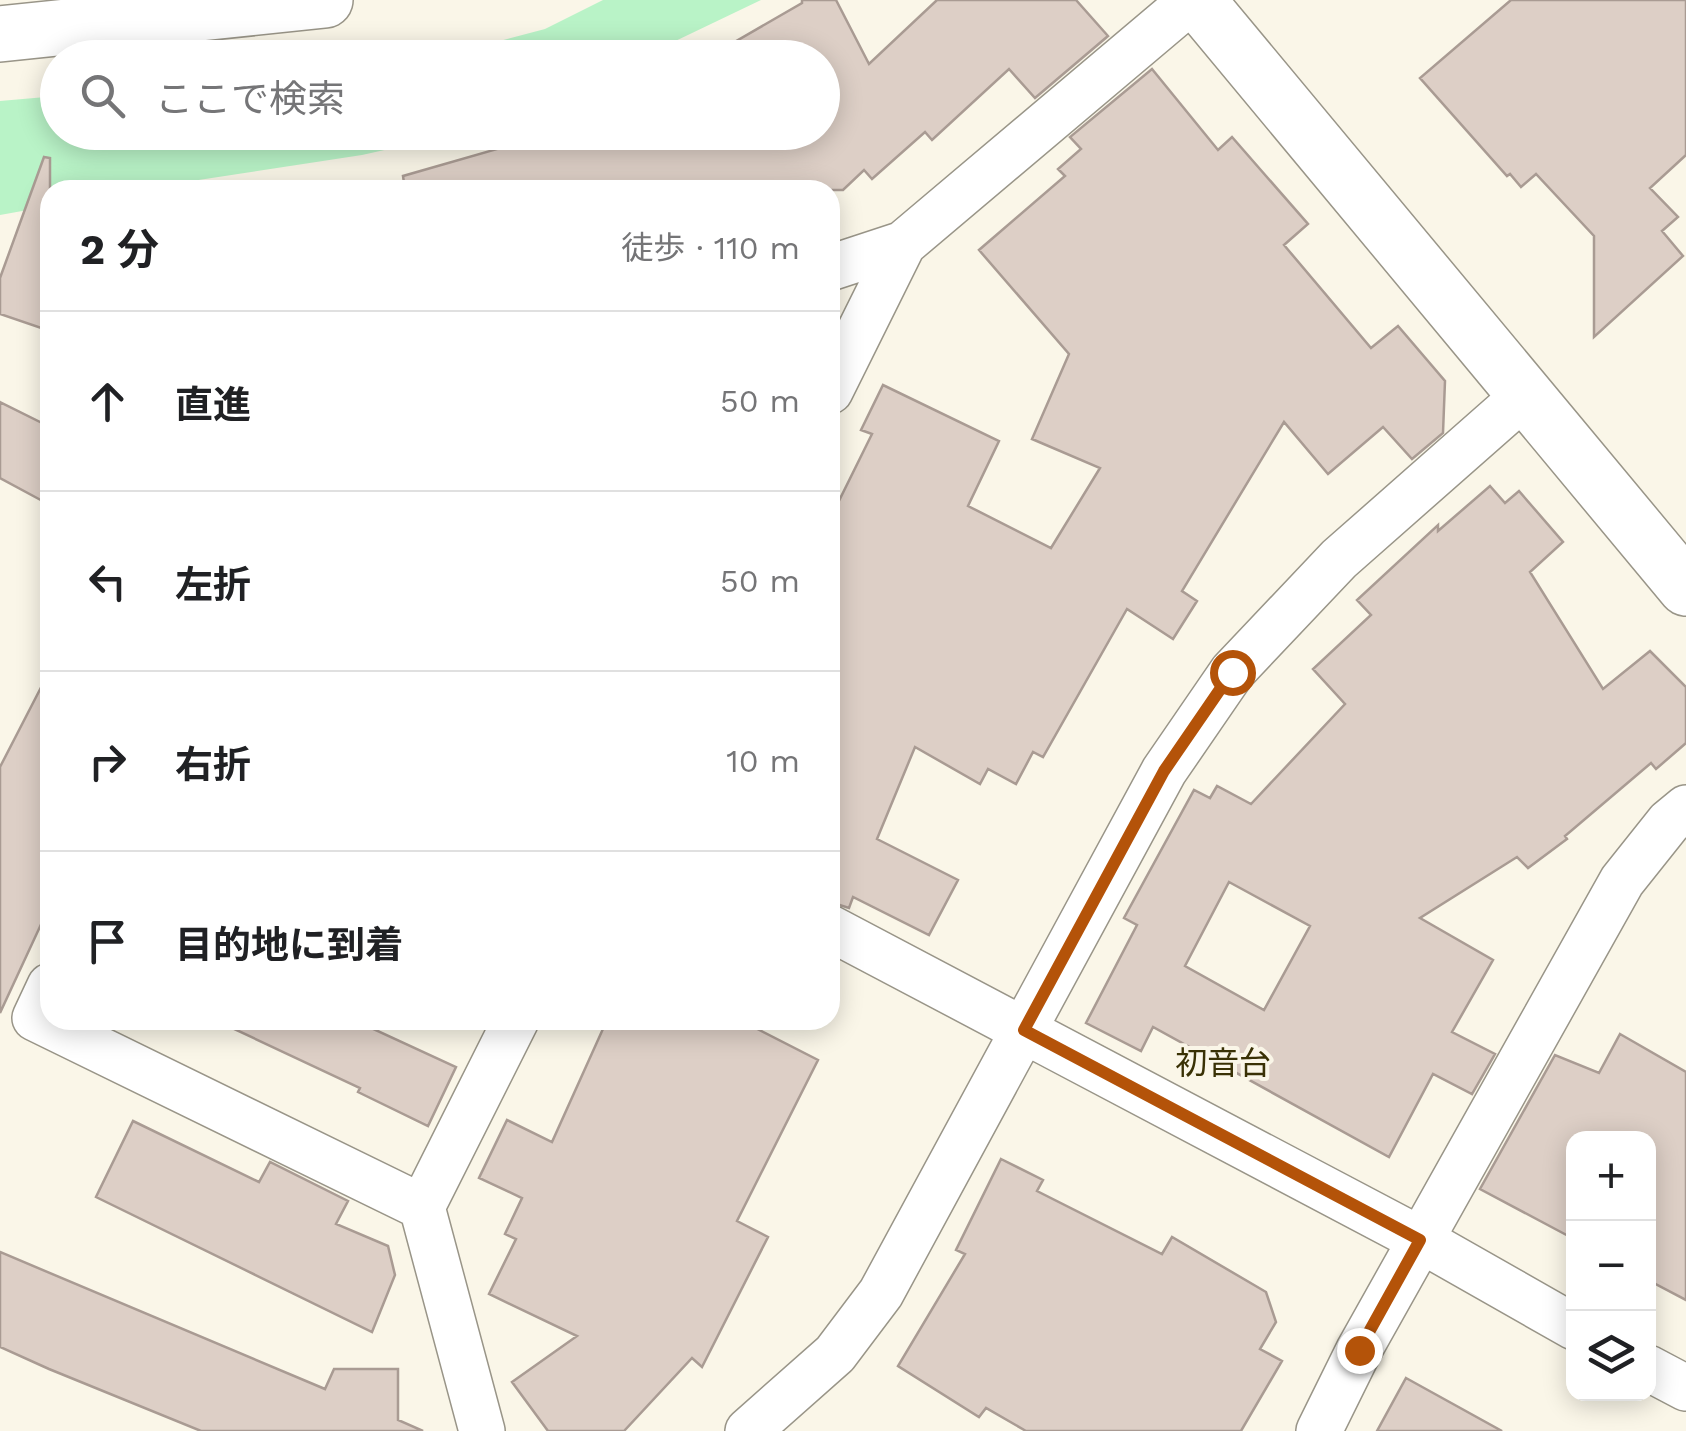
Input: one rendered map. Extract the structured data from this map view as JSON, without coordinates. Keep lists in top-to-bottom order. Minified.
{"districts":["初音台"],"page":{"search":"ここで検索","heading":["2 分","徒歩 · 110 m"],"list":[["直進","50 m"],["左折","50 m"],["右折","10 m"],"目的地に到着"],"map_buttons":["+","−"]}}
